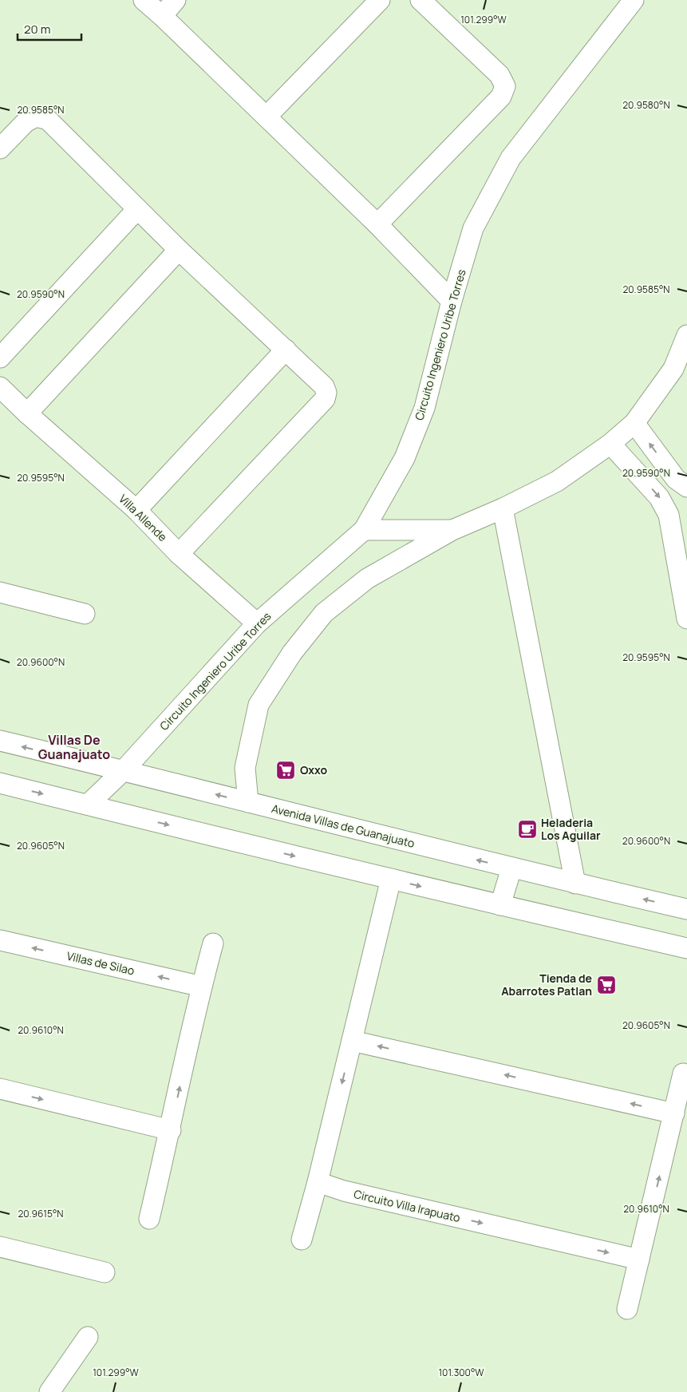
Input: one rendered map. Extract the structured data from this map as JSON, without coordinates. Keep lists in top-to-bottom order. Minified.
{"streets":{"street":["Circuito Ingeniero Uribe Torres","Villa Allende","Avenida Villas de Guanajuato","Villas de Silao","Circuito Villa Irapuato"]},"crossings":[["Circuito Ingeniero Uribe Torres","Villa Allende"],["Circuito Ingeniero Uribe Torres","Avenida Villas de Guanajuato"]],"districts":["Villas De Guanajuato"],"places":{"supermarket":["Oxxo","Tienda de Abarrotes Patlan"],"cafe":["Heladeria Los Aguilar"]},"scale_bar":"20 m","coordinates":["101.299°W","20.9580°N","20.9585°N","20.9590°N","20.9595°N","20.9600°N","20.9605°N","20.9610°N","20.9615°N","101.300°W"]}
